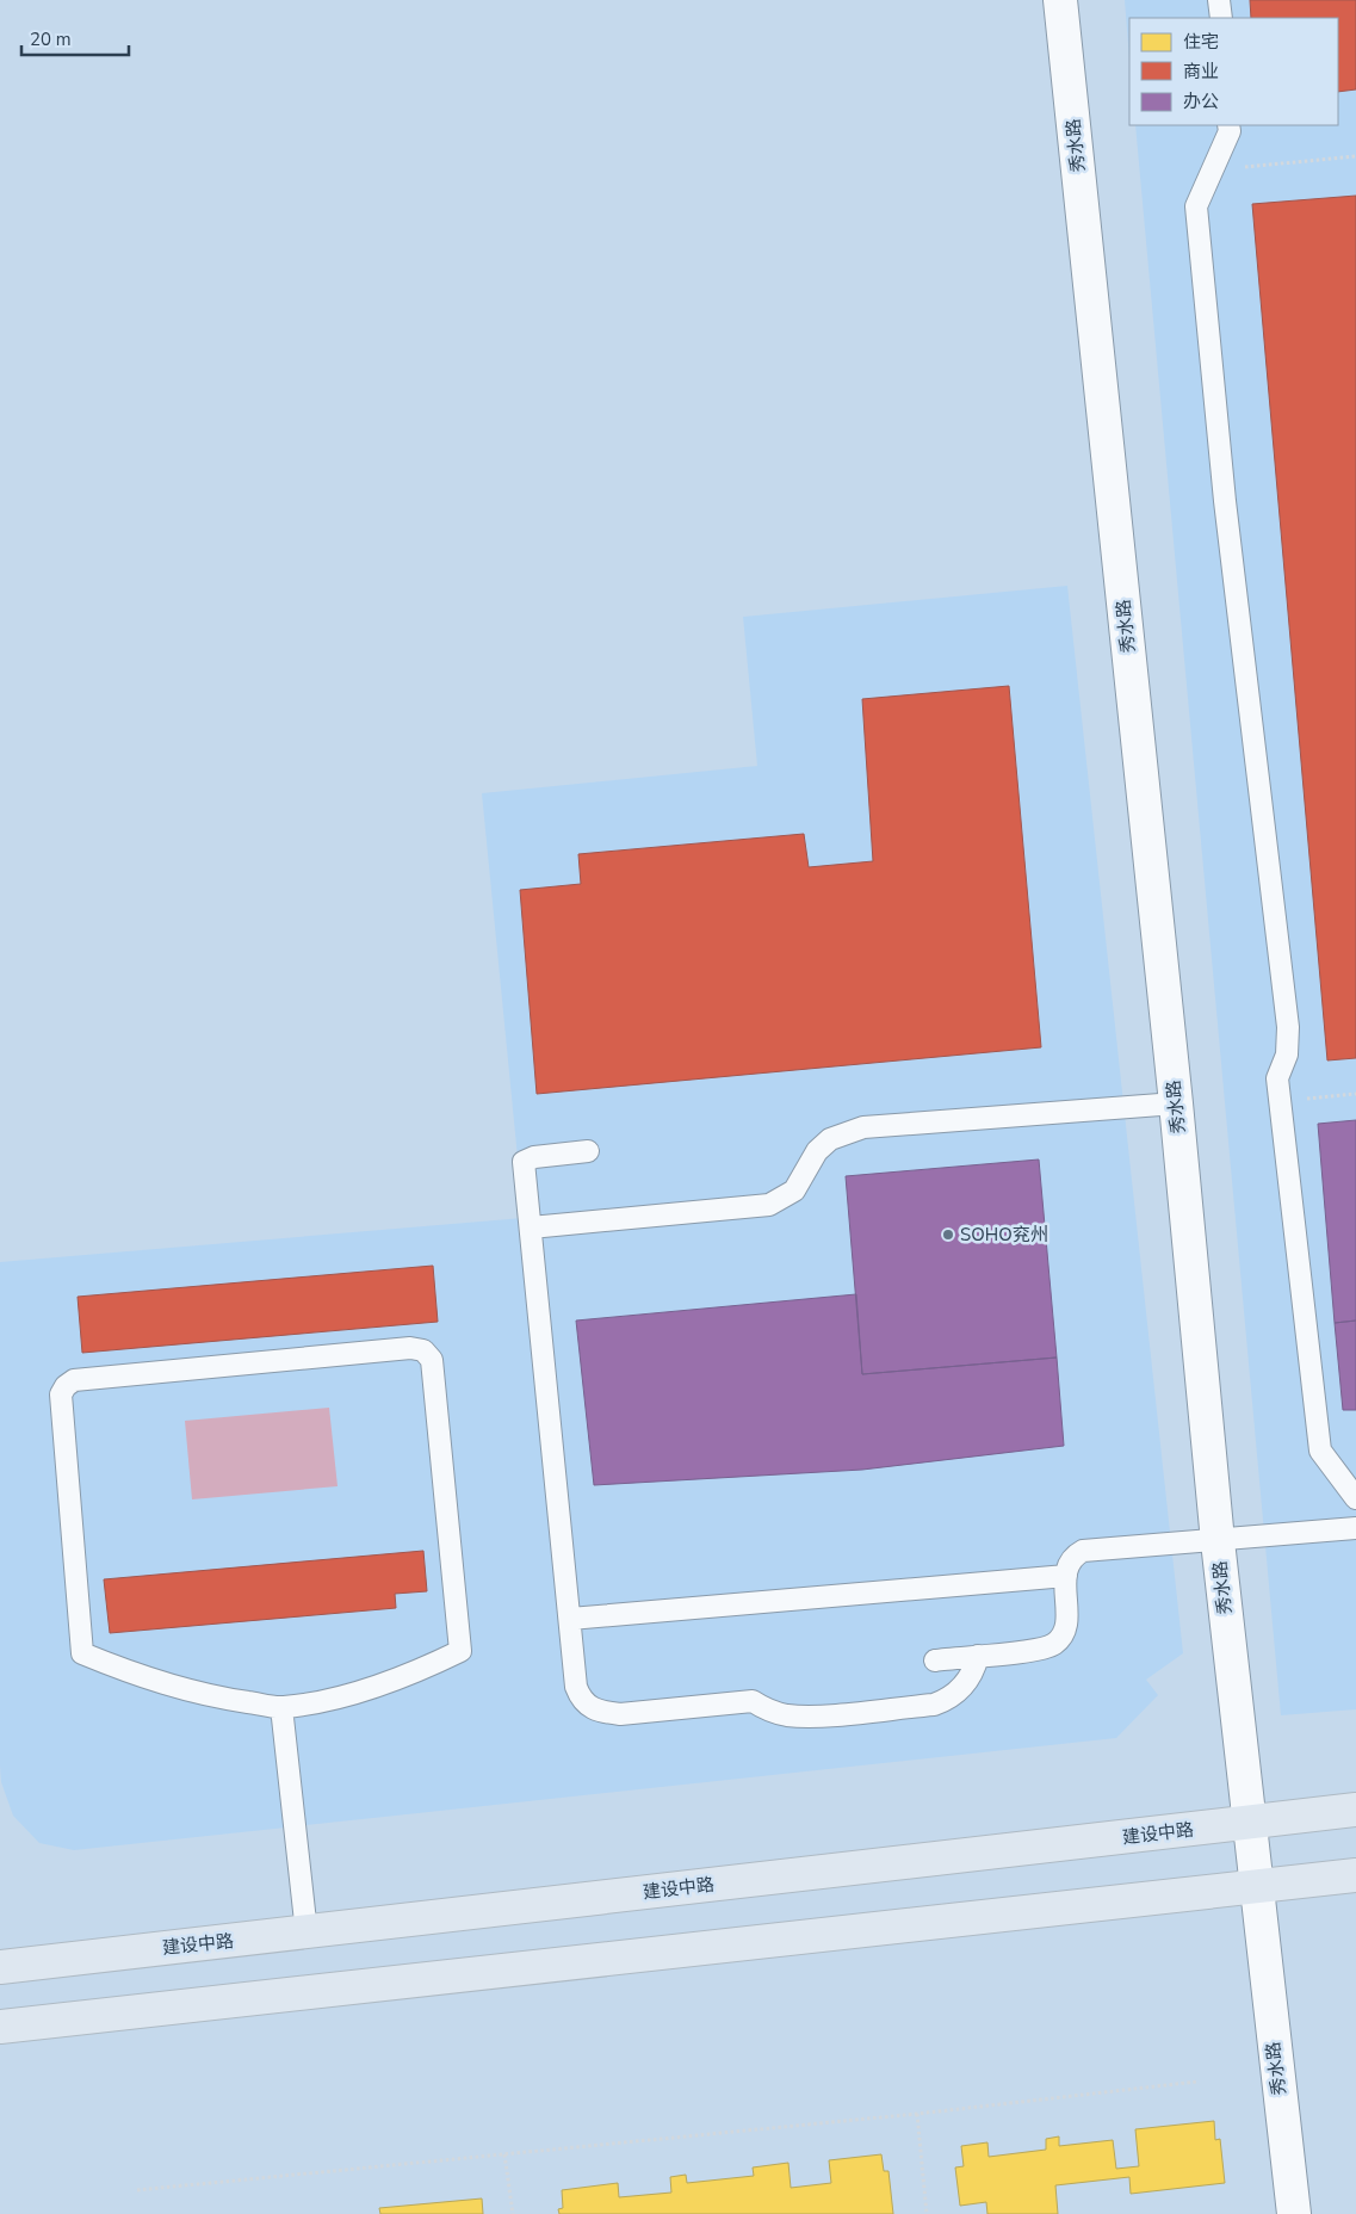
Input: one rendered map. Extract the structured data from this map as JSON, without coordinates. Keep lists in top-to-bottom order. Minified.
{"streets":{"main road":["建设中路"],"street":["秀水路"]},"crossings":[["秀水路","建设中路"]],"places":["SOHO兖州"],"legend":["住宅","商业","办公"],"scale_bar":"20 m"}
